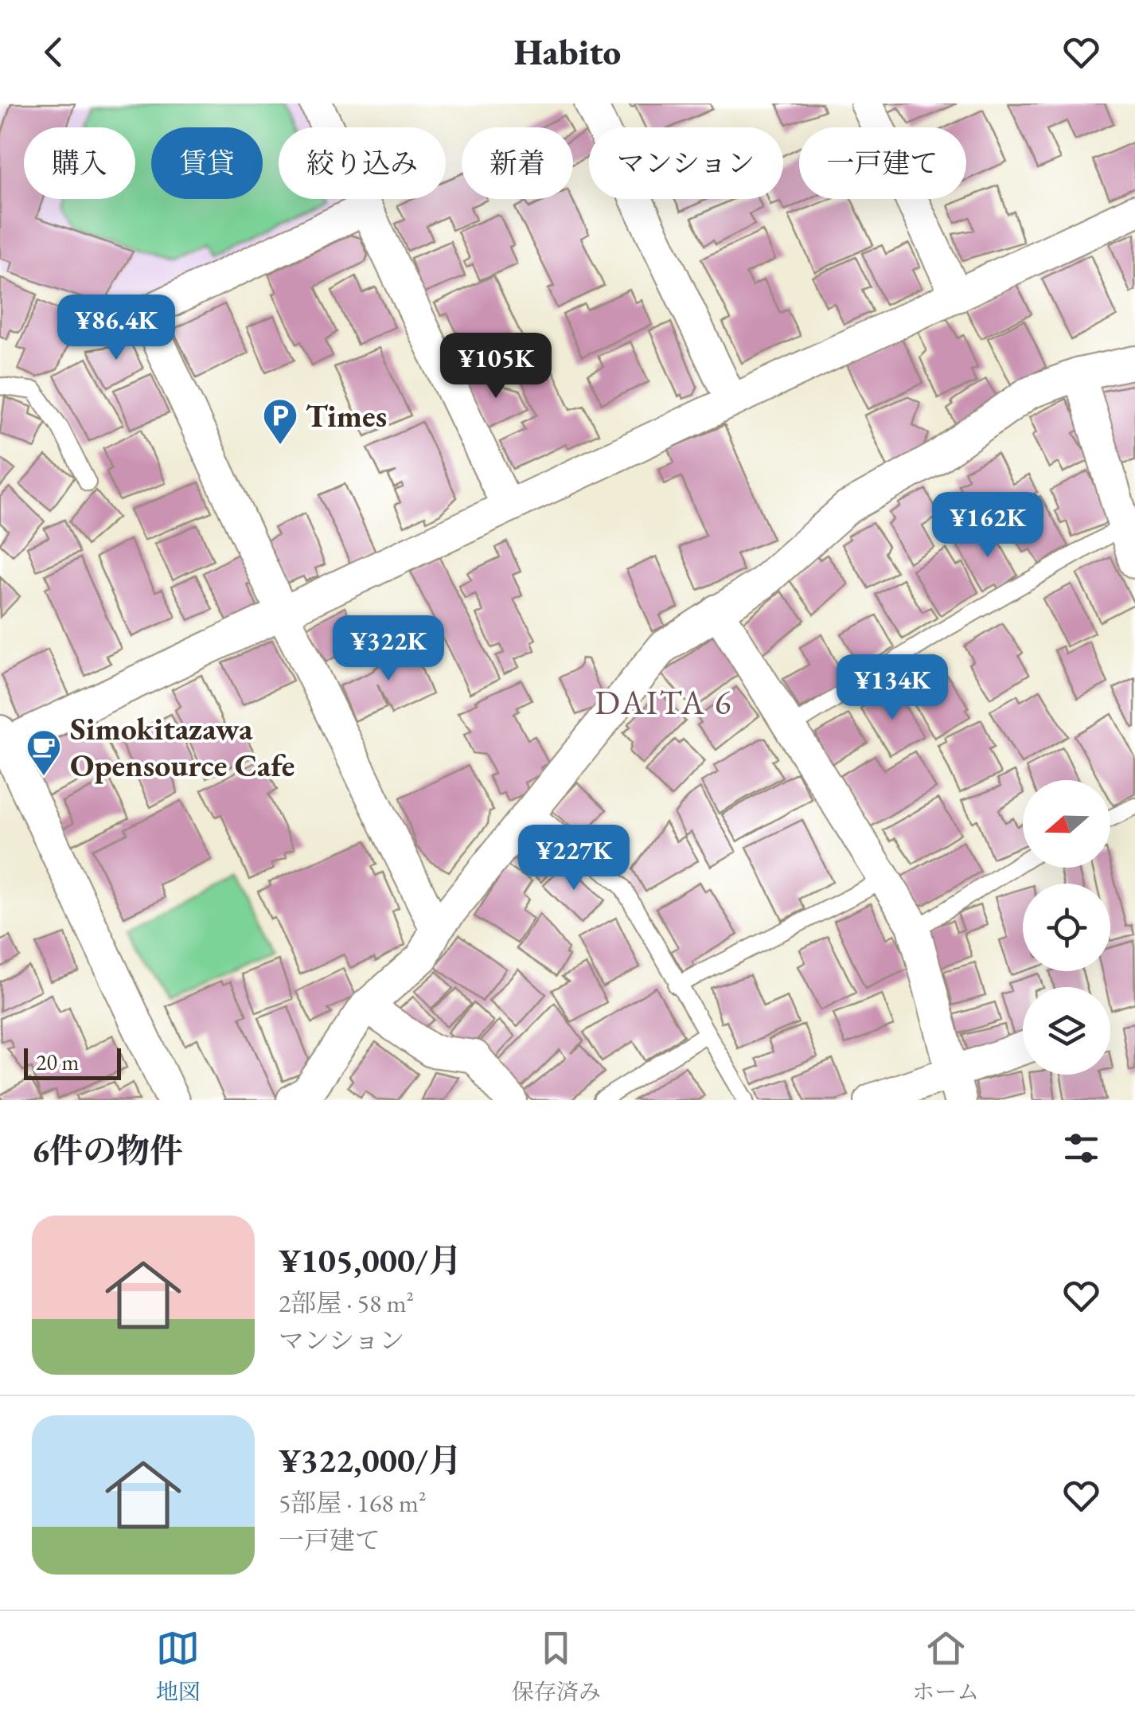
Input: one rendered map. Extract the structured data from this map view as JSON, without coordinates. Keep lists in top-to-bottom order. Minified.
{"districts":["DAITA 6"],"places":{"parking":["Times"],"cafe":["Simokitazawa Opensource Cafe"]},"scale_bar":"20 m","north":"left","page":{"header":"Habito","chip":["購入","賃貸","絞り込み","新着","マンション","一戸建て"],"price":["¥86.4K","¥105K","¥162K","¥322K","¥134K","¥227K"],"scale":"20 m","heading":"6件の物件","list":[{"name":"¥105,000/月","note":"2部屋 · 58 m² · マンション"},{"name":"¥322,000/月","note":"5部屋 · 168 m² · 一戸建て"}],"tabs":["地図","保存済み","ホーム"]}}
